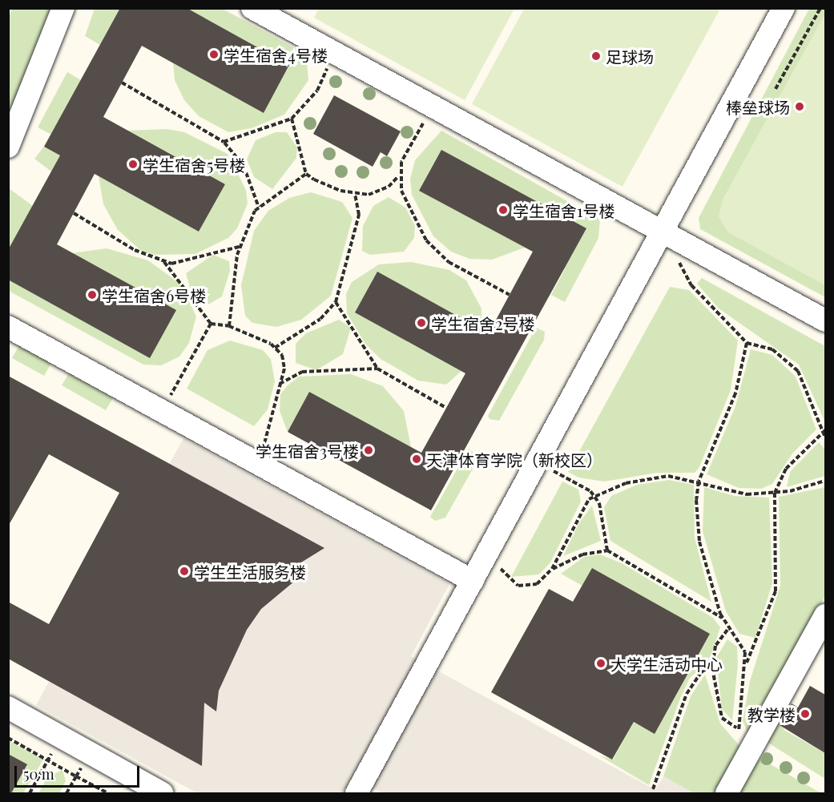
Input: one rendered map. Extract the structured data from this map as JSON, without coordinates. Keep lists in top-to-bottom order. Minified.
{"places":["学生宿舍4号楼","足球场","棒垒球场","学生宿舍5号楼","学生宿舍1号楼","学生宿舍6号楼","学生宿舍2号楼","学生宿舍3号楼","天津体育学院（新校区）","学生生活服务楼","大学生活动中心","教学楼"],"scale_bar":"50 m"}
